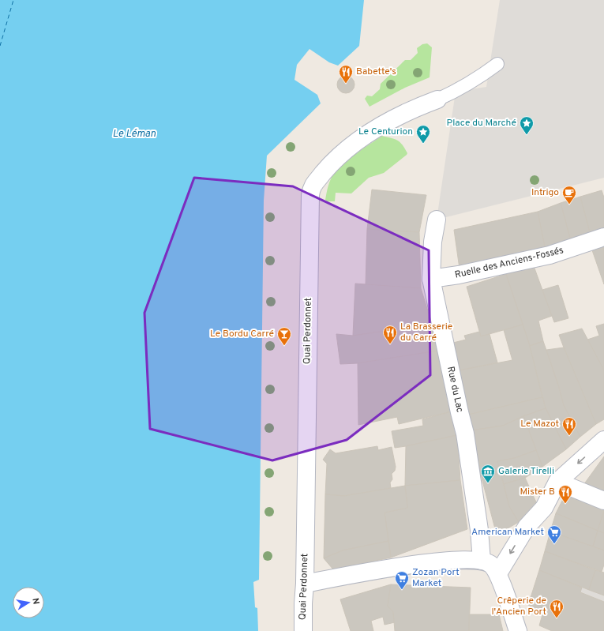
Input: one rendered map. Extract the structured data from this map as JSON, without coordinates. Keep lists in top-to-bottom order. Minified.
{"streets":{"street":["Ruelle des Anciens-Fossés","Quai Perdonnet","Rue du Lac"]},"crossings":[["Ruelle des Anciens-Fossés","Rue du Lac"]],"water":["Le Léman"],"places":{"restaurant":["Babette's","La Brasserie du Carré","Le Mazot","Mister B","Crêperie de l'Ancien Port"],"place":["Place du Marché","Le Centurion"],"cafe":["Intrigo"],"bar":["Le Bordu Carré"],"museum":["Galerie Tirelli"],"supermarket":["American Market","Zozan Port Market"]},"north":"right"}
